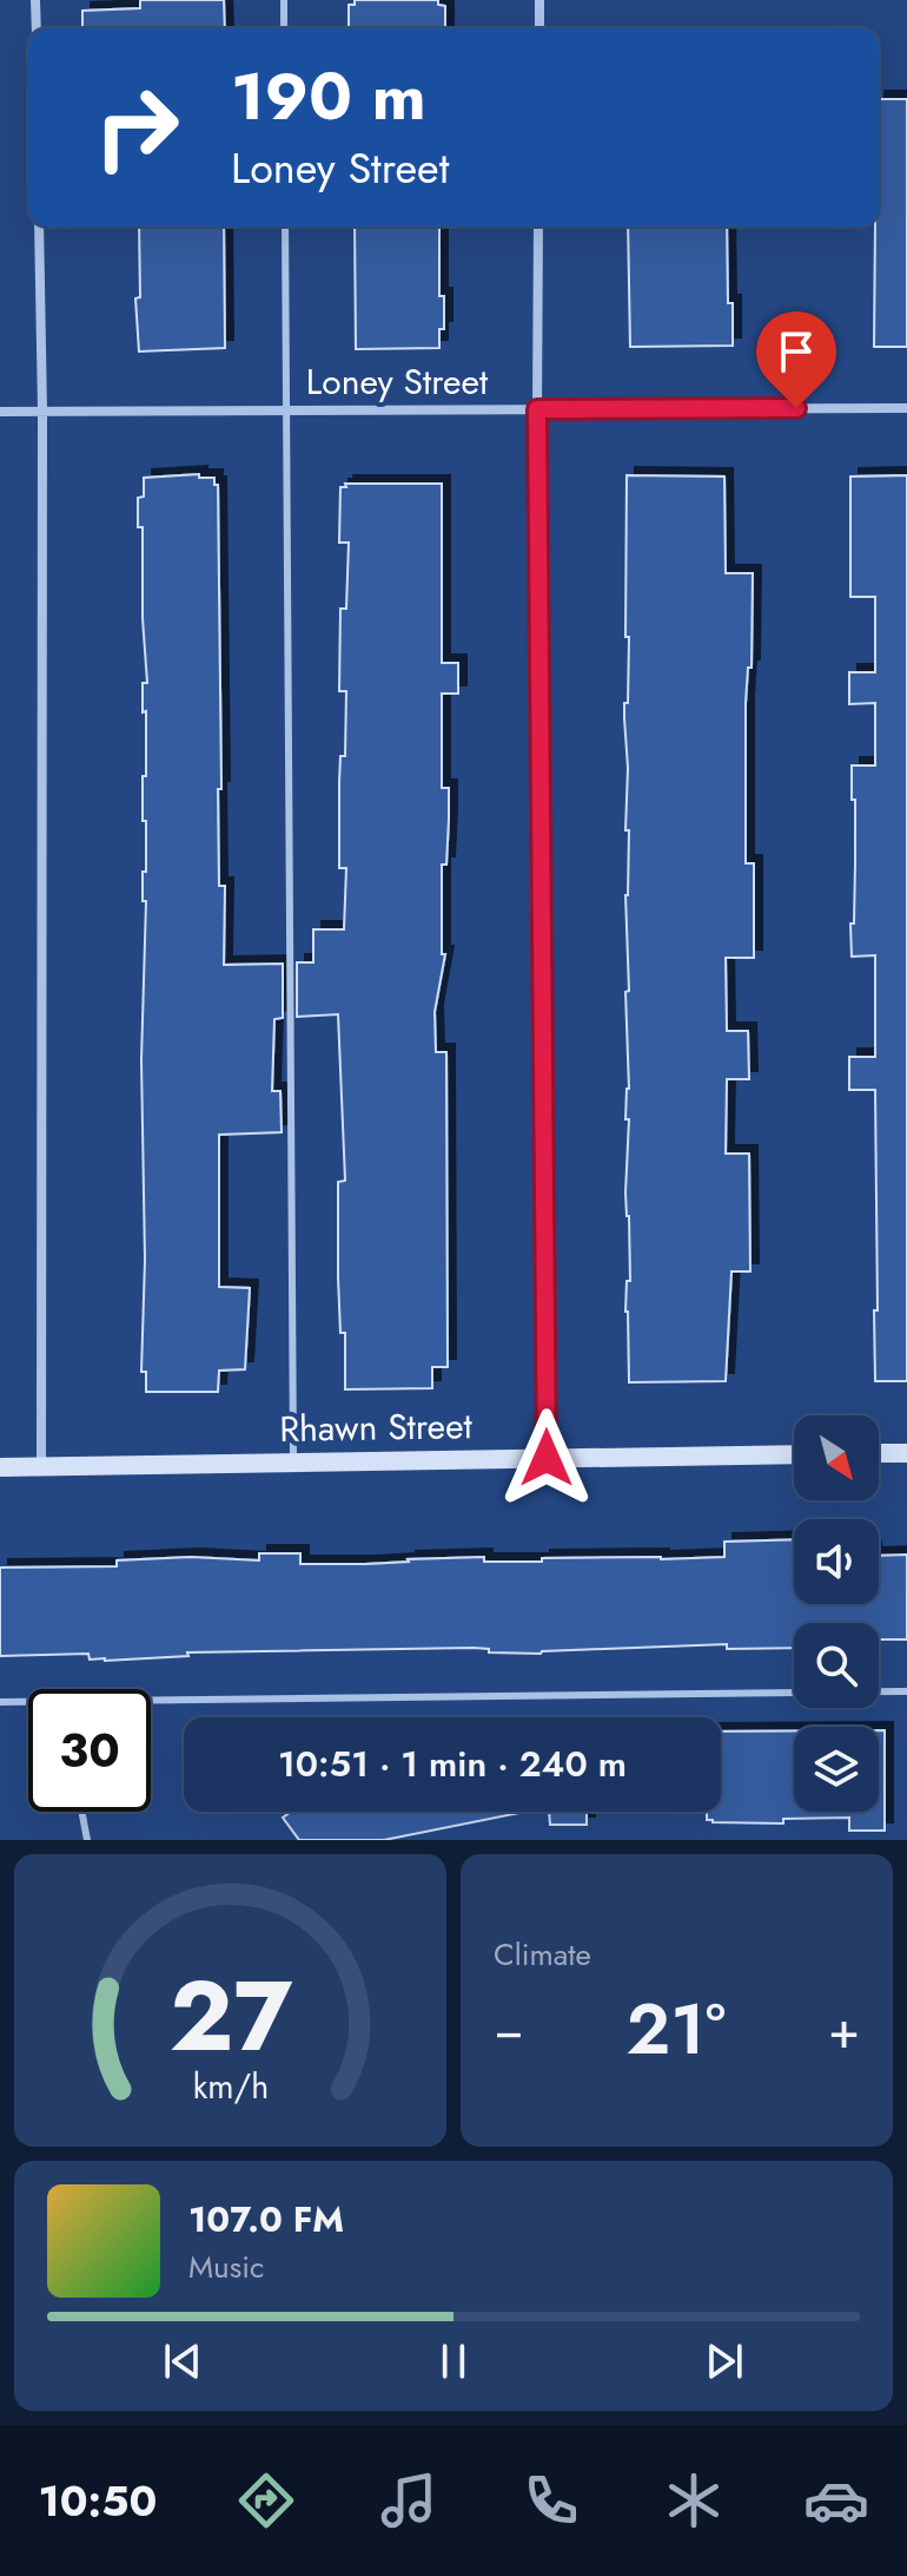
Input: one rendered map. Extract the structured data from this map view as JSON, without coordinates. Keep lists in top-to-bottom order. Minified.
{"streets":{"main road":["Rhawn Street"],"street":["Loney Street"]},"north":"bottom right","page":{"turn":["190 m","Loney Street"],"limit":"30","trip":"10:51 · 1 min · 240 m","tile":"Climate","heat":["−","21°","+"],"song":["107.0 FM","Music"],"tabs":"10:50","gauge":["27","km/h"]}}
